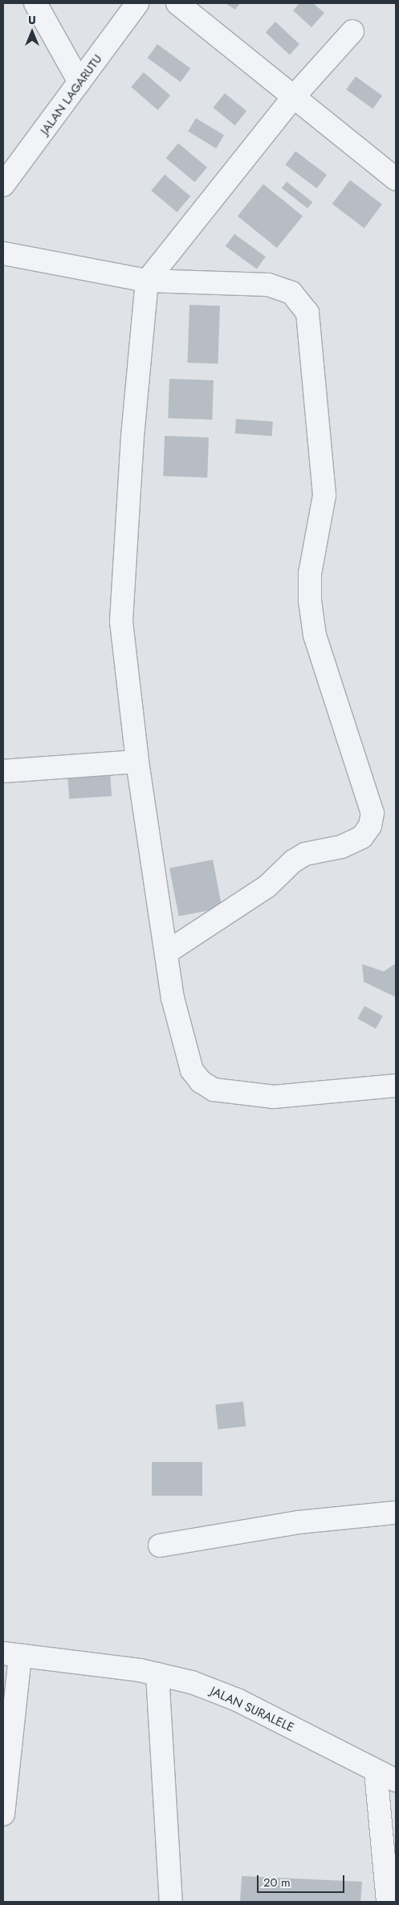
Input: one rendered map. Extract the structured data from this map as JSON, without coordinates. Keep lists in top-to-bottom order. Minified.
{"streets":{"street":["JALAN LAGARUTU","JALAN SURALELE"]},"scale_bar":"20 m","north":"top"}
